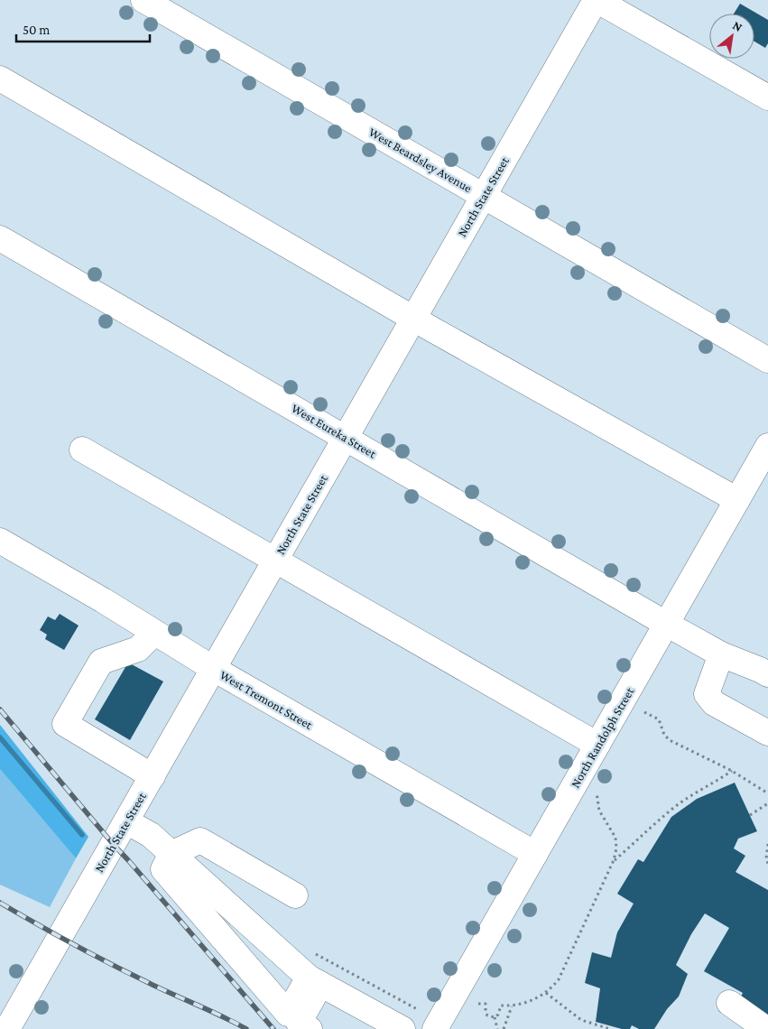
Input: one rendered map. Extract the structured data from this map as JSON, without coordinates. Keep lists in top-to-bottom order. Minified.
{"streets":{"street":["West Beardsley Avenue","North State Street","West Eureka Street","West Tremont Street","North Randolph Street"]},"crossings":[["West Beardsley Avenue","North State Street"],["North State Street","West Eureka Street"],["North State Street","West Tremont Street"],["West Eureka Street","North Randolph Street"],["West Tremont Street","North Randolph Street"]],"scale_bar":"50 m","north":"top right"}
